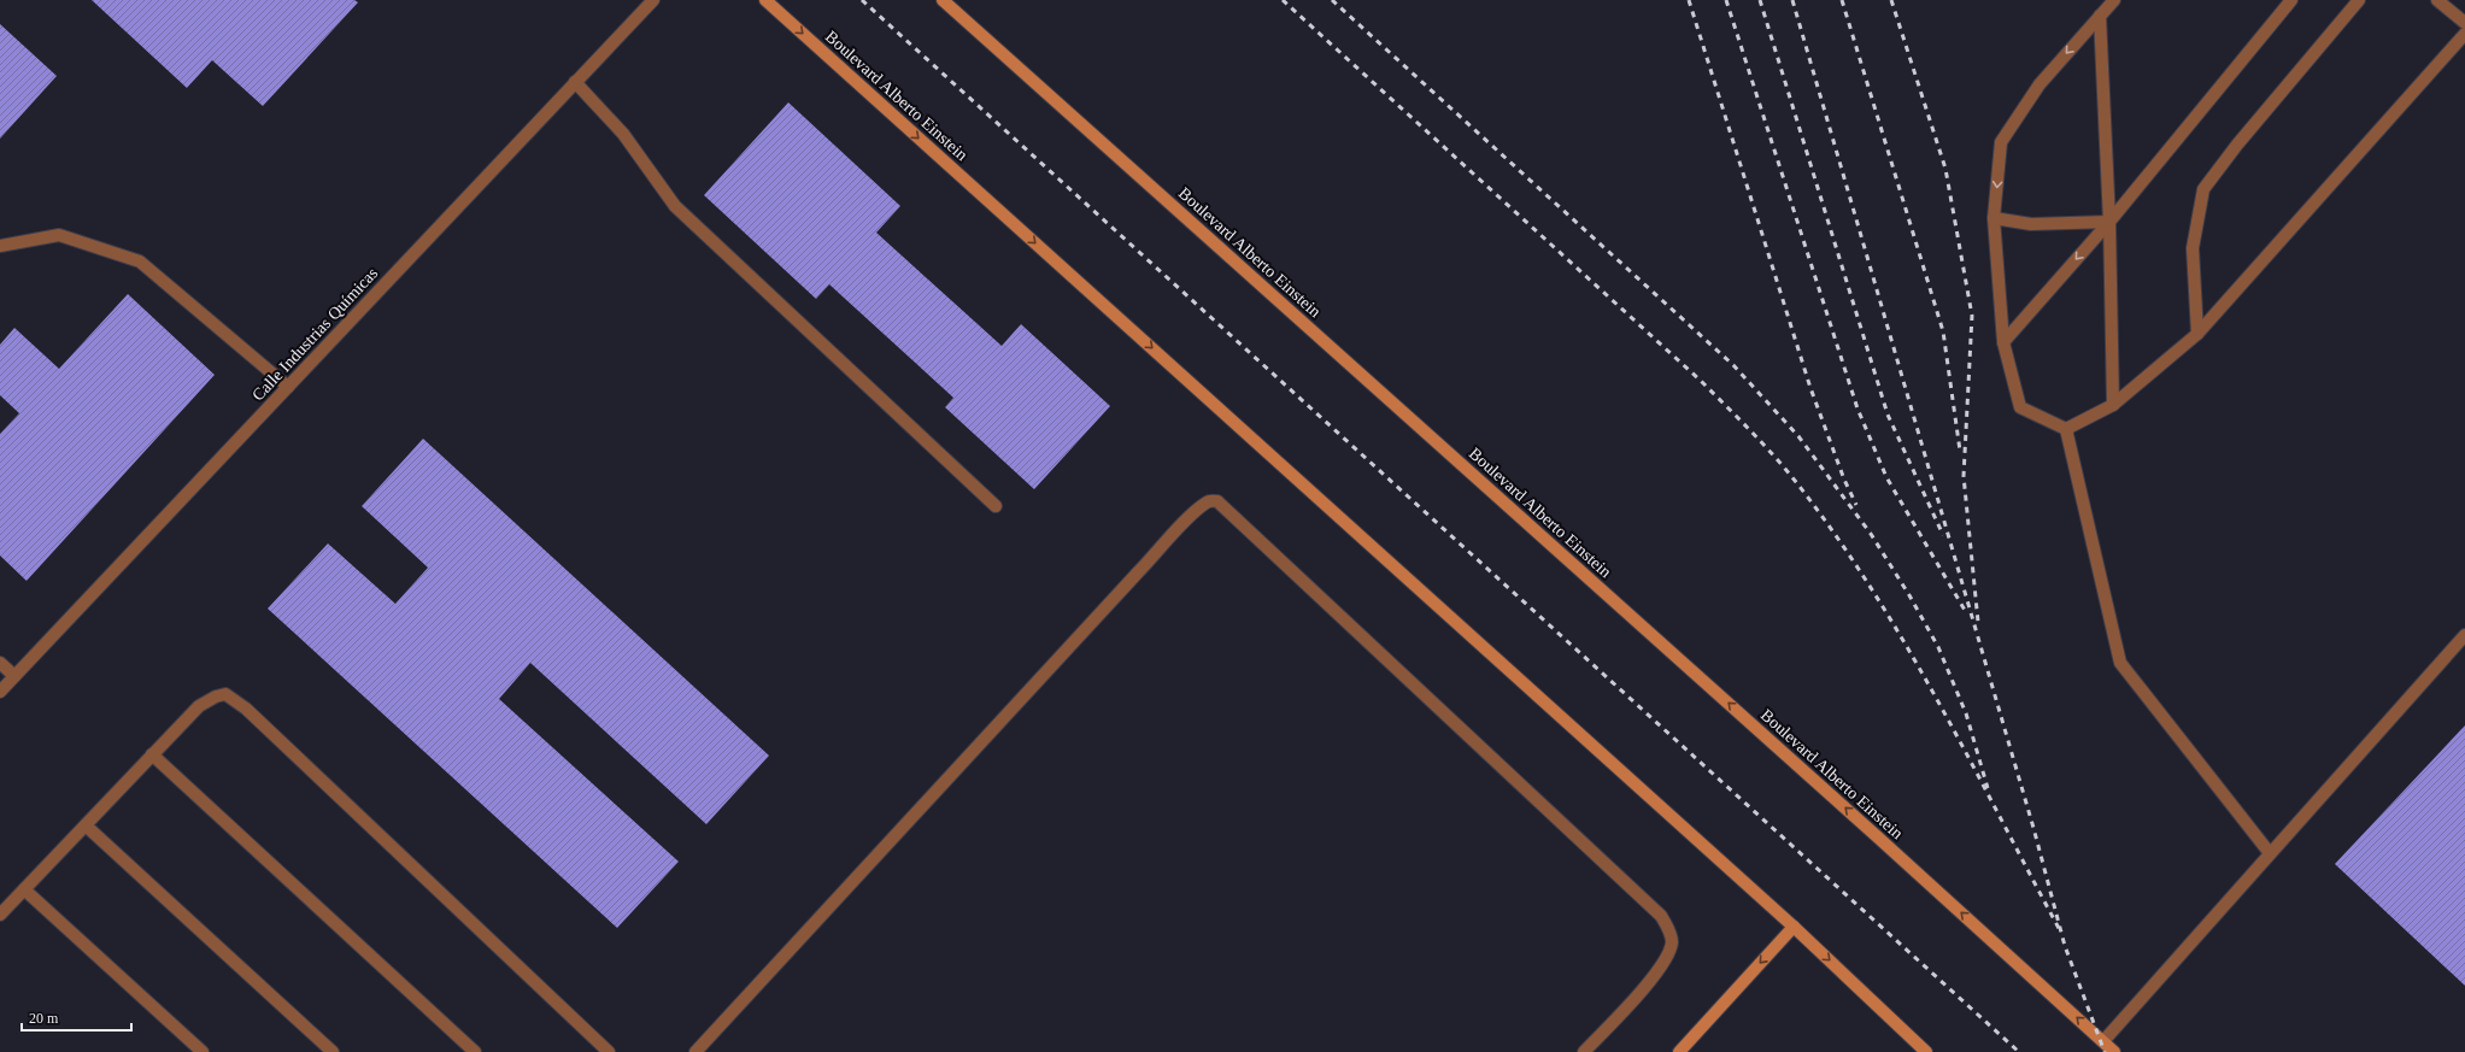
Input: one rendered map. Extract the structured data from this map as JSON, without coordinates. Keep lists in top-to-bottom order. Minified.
{"streets":{"main road":["Boulevard Alberto Einstein"],"street":["Calle Industrias Químicas"]},"scale_bar":"20 m"}
